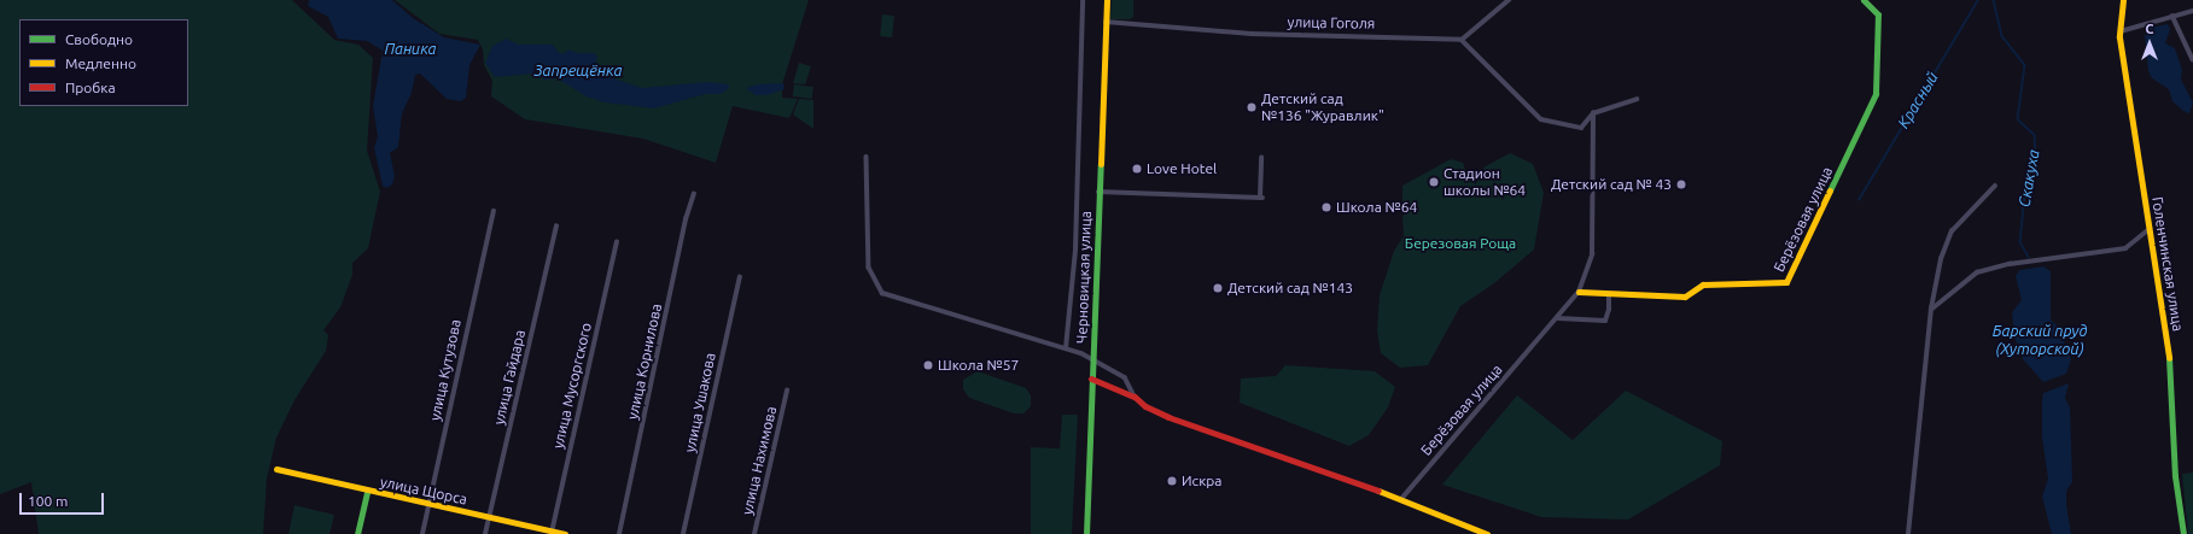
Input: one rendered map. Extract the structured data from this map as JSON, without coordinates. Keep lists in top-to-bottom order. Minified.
{"streets":{"street":["улица Гоголя","Берёзовая улица","Голенчинская улица","Черновицкая улица","улица Корнилова","улица Кутузова","улица Гайдара","улица Мусоргского","улица Ушакова","улица Нахимова","улица Щорса"]},"crossings":[["улица Гоголя","Черновицкая улица"],["улица Кутузова","улица Щорса"],["улица Гайдара","улица Щорса"],["улица Мусоргского","улица Щорса"]],"water":["Паника","Запрещёнка","Красный","Скакуха","Барский пруд (Хуторской)"],"parks":["Березовая Роща"],"places":["Детский сад №136 \"Журавлик\"","Love Hotel","Стадион школы №64","Детский сад № 43","Школа №64","Детский сад №143","Школа №57","Искра"],"legend":["Свободно","Медленно","Пробка"],"scale_bar":"100 m","north":"top"}
